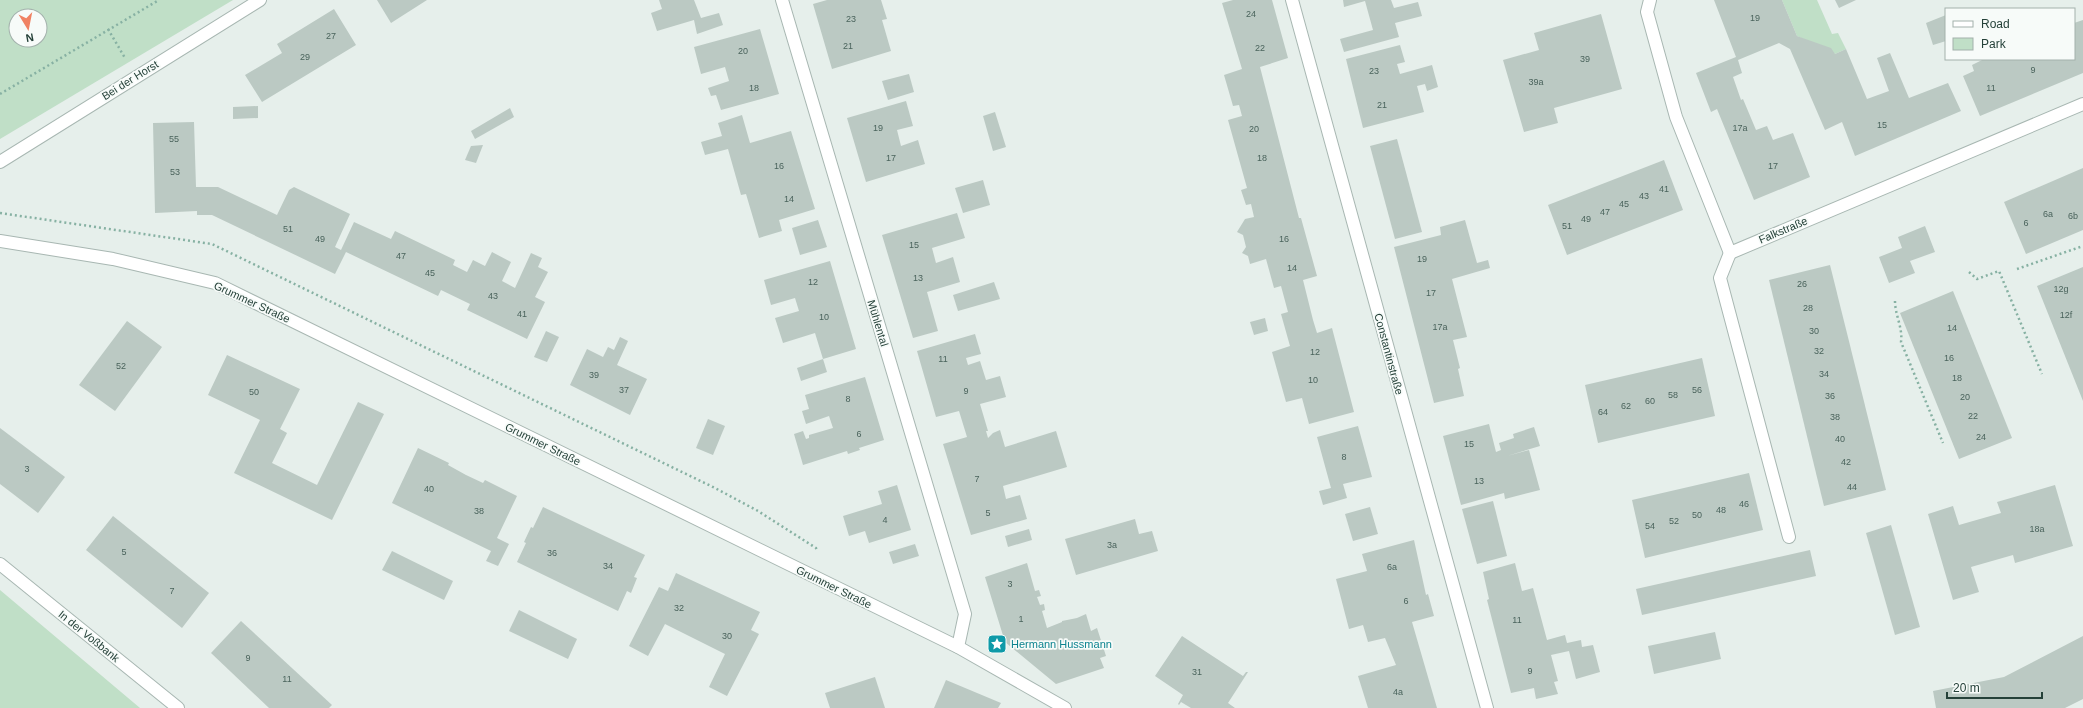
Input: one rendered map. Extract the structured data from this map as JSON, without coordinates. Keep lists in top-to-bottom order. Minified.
{"streets":{"street":["Bei der Horst","Falkstraße","Grummer Straße","Mühlental","Constantinstraße","In der Voßbank"]},"crossings":[["Grummer Straße","Mühlental"]],"places":{"place":["Hermann Hussmann"]},"house_numbers":["24","19","23","27","21","22","20","29","39","9","23","39a","18","11","21","15","19","17a","20","55","17","18","16","17","53","41","43","14","45","47","6a","6b","49","6","51","51","49","16","15","47","19","14","45","13","12","26","12g","17","43","28","41","12f","10","17a","14","30","32","12","16","11","52","34","39","18","10","37","56","9","50","58","36","20","8","60","62","64","22","38","6","24","40","15","8","42","3","7","13","44","40","46","48","38","5","50","4","52","54","18a","3a","5","36","34","6a","3","7","6","32","1","11","30","9","9","31","11","4a"],"legend":["Road","Park"],"scale_bar":"20 m","north":"bottom"}
